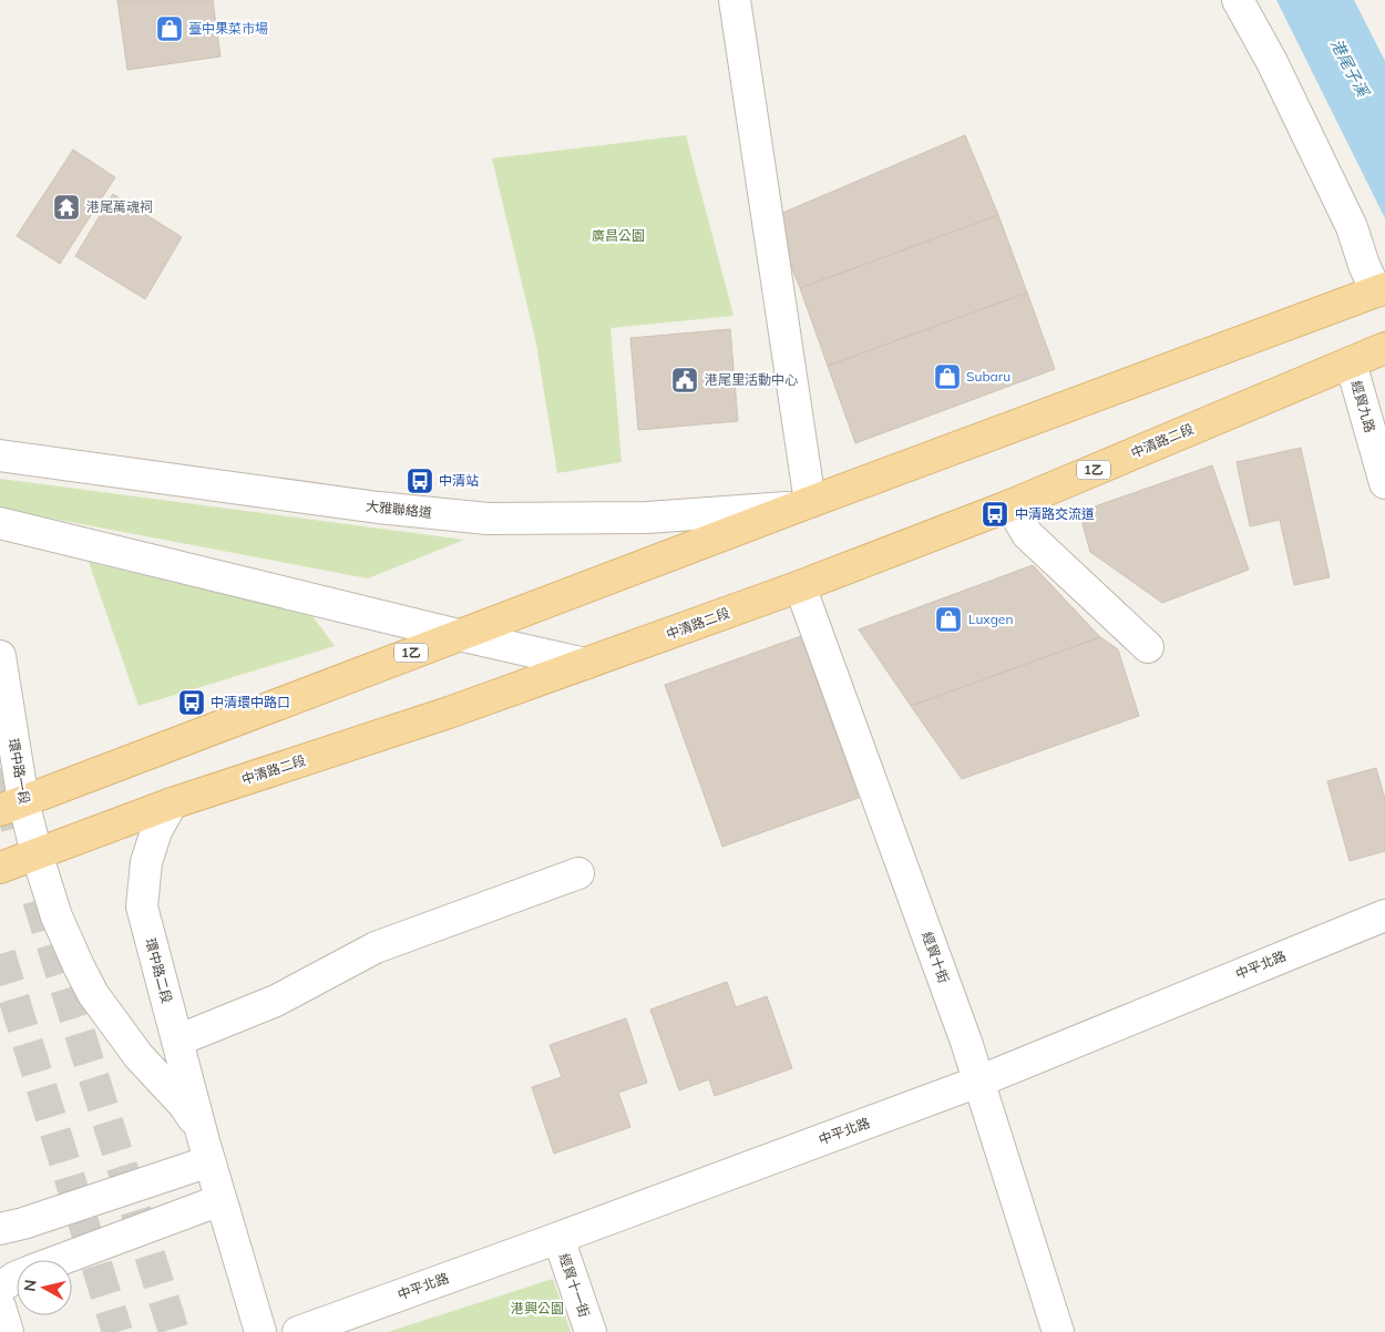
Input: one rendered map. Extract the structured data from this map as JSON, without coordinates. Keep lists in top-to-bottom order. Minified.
{"streets":{"main road":["中清路二段","1乙"],"street":["經貿九路","大雅聯絡道","環中路一段","經貿十街","中平北路","環中路二段","經貿十一街"]},"crossings":[["經貿九路","中清路二段"],["中清路二段","環中路一段"],["中清路二段","經貿十街"],["中清路二段","環中路二段"],["1乙","大雅聯絡道"],["1乙","環中路一段"],["環中路一段","環中路二段"],["經貿十街","中平北路"],["中平北路","經貿十一街"]],"water":["港尾子溪"],"parks":["廣昌公園","港興公園"],"places":{"shop":["臺中果菜市場","Subaru","Luxgen"],"temple":["港尾萬魂祠"],"public building":["港尾里活動中心"],"bus stop":["中清站","中清路交流道","中清環中路口"]},"north":"left"}
